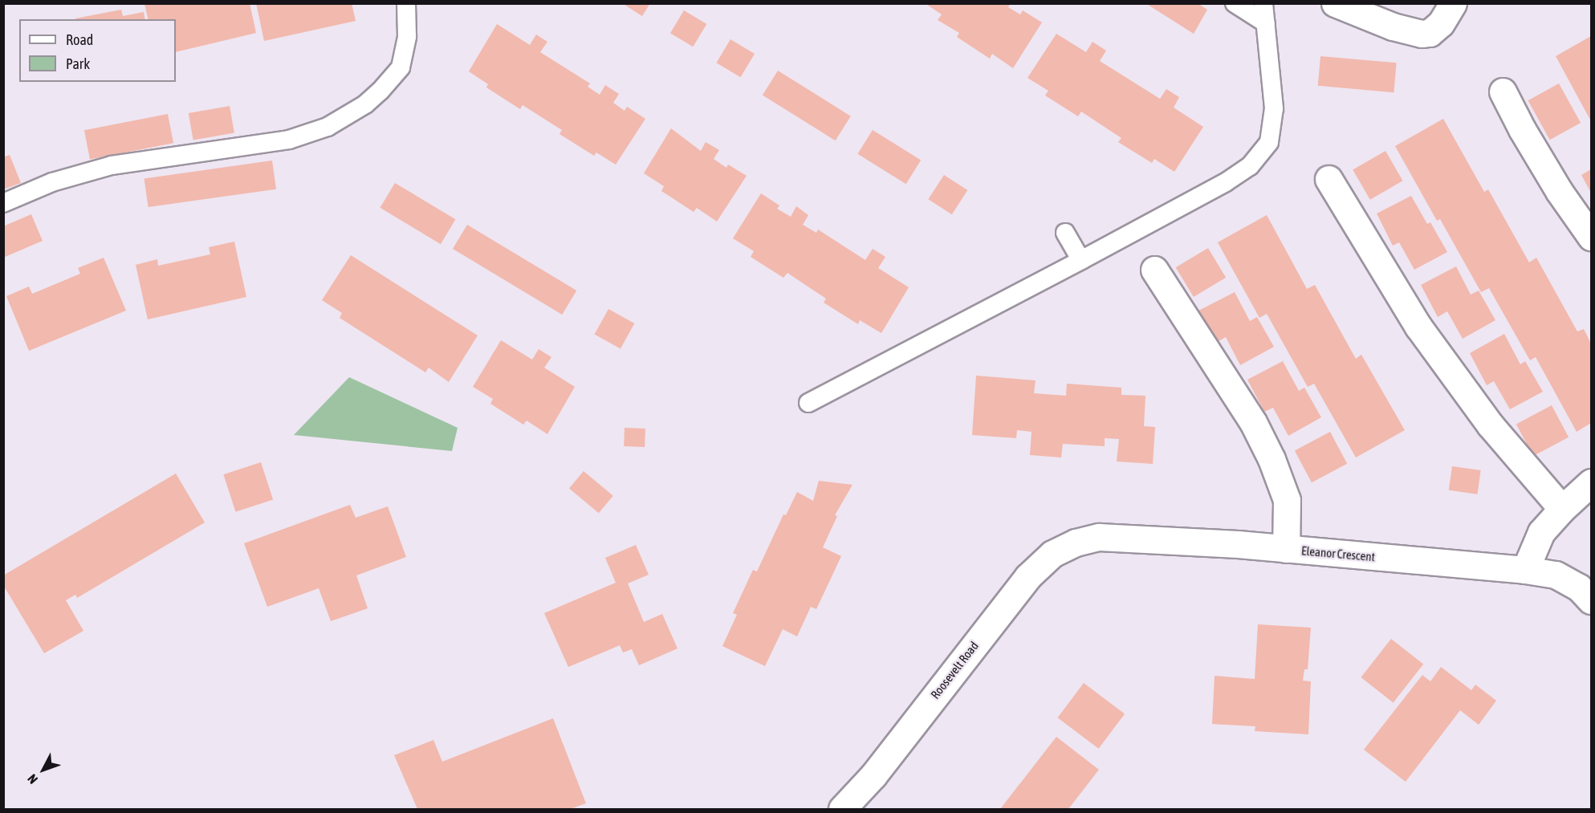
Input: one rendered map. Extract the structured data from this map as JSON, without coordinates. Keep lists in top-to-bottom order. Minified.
{"streets":{"street":["Eleanor Crescent","Roosevelt Road"]},"crossings":[["Eleanor Crescent","Roosevelt Road"]],"legend":["Road","Park"],"north":"bottom left"}
